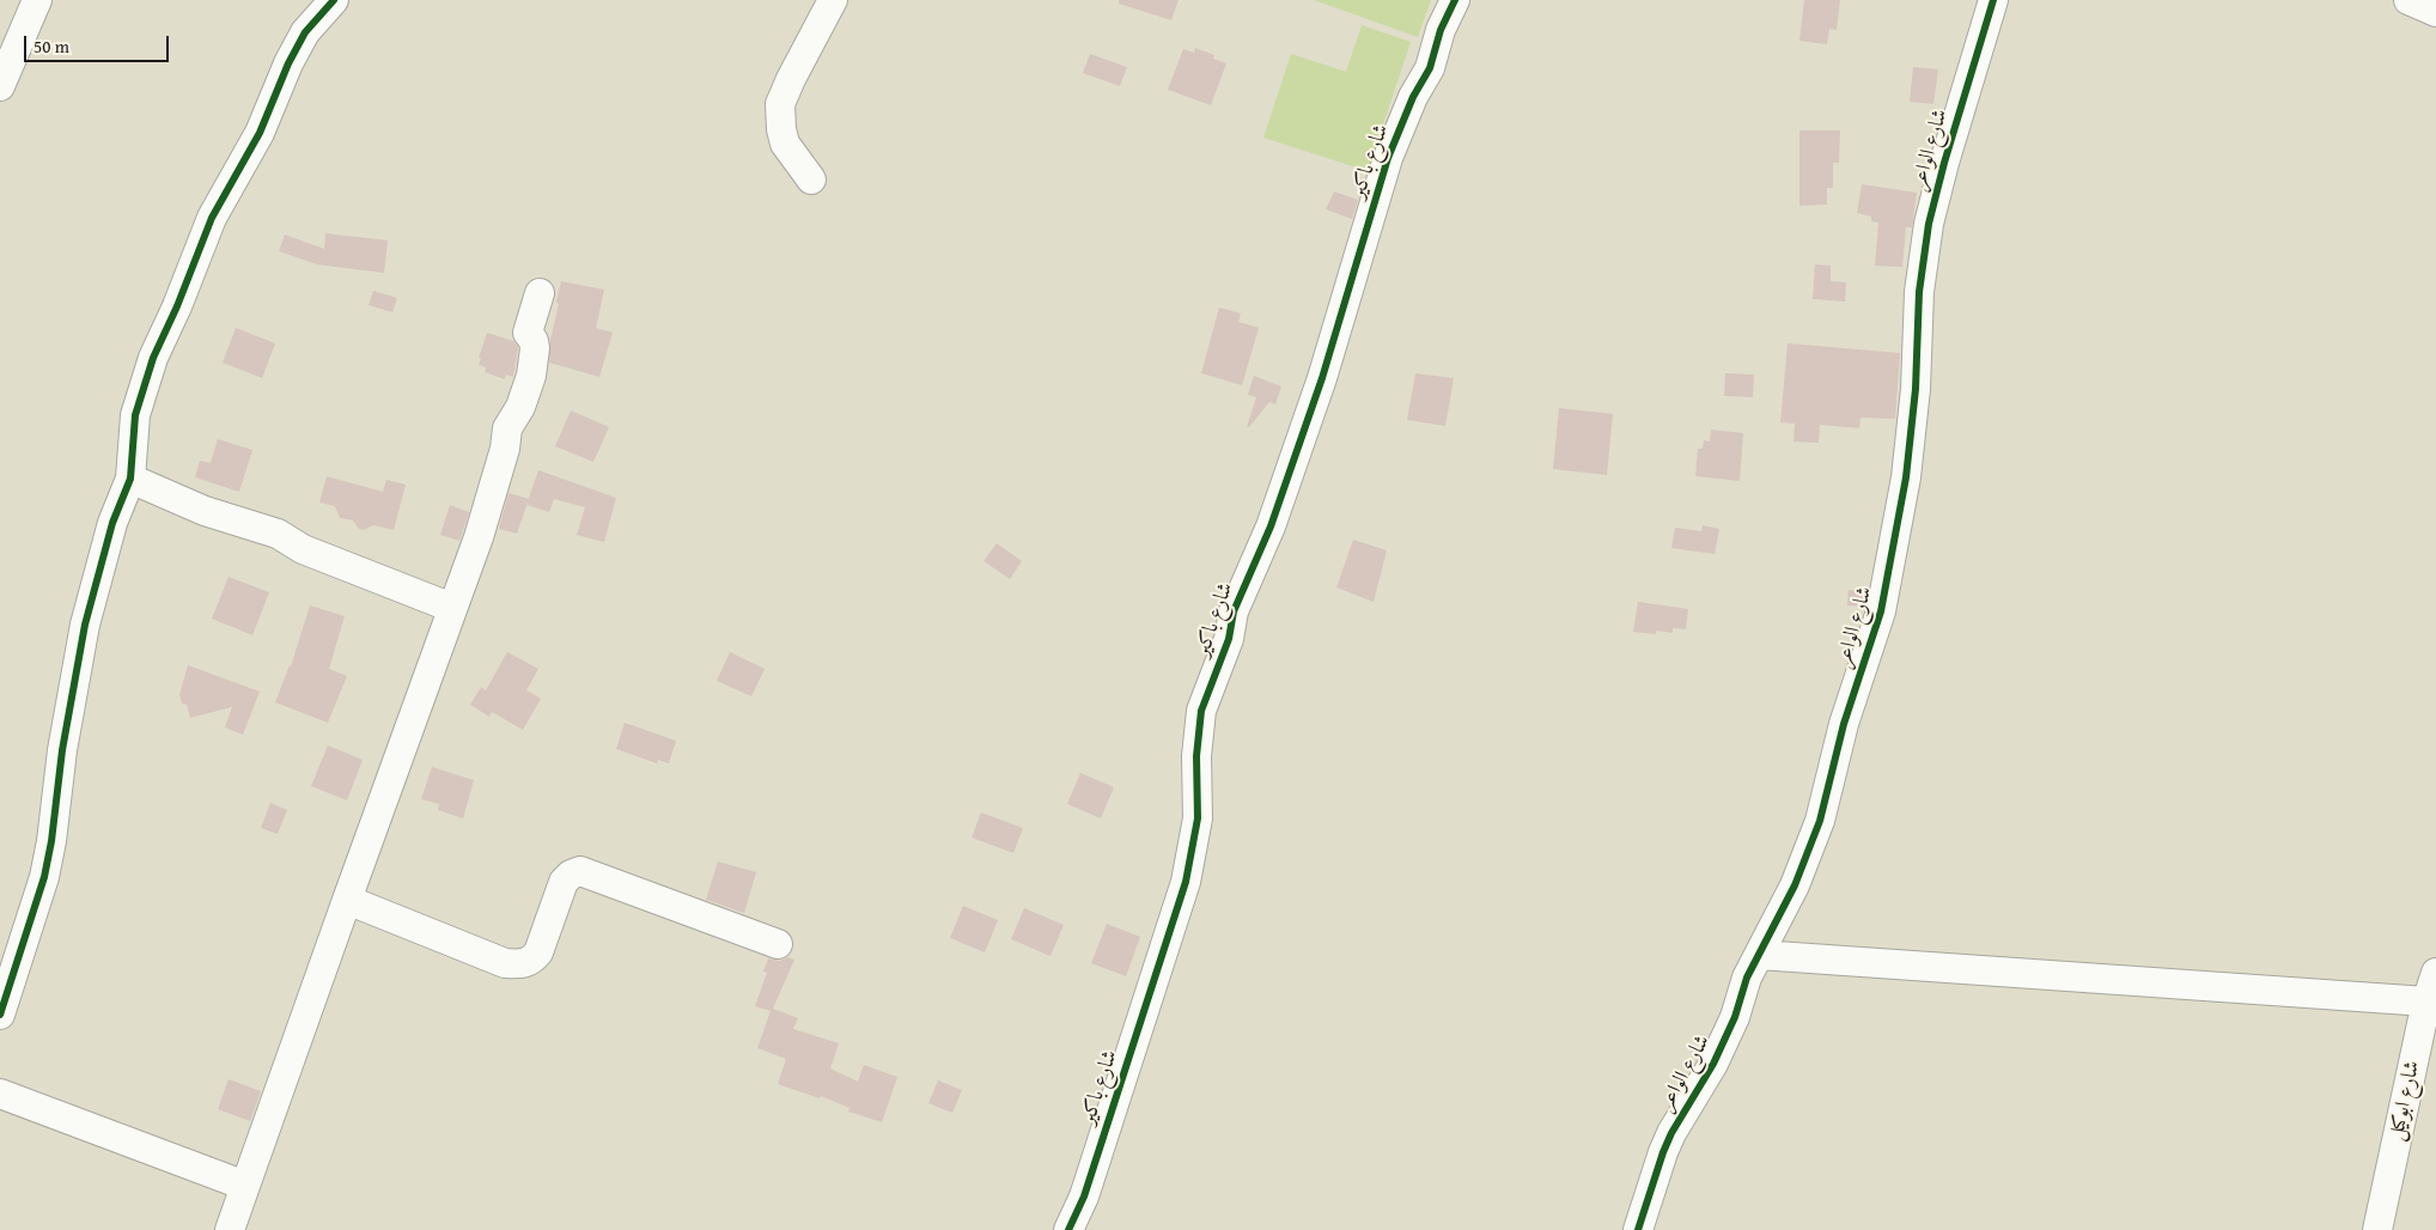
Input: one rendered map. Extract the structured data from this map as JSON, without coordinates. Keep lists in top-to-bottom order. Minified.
{"streets":{"street":["شارع الواعر","شارع باكير","شارع ابوكيل"]},"scale_bar":"50 m"}
